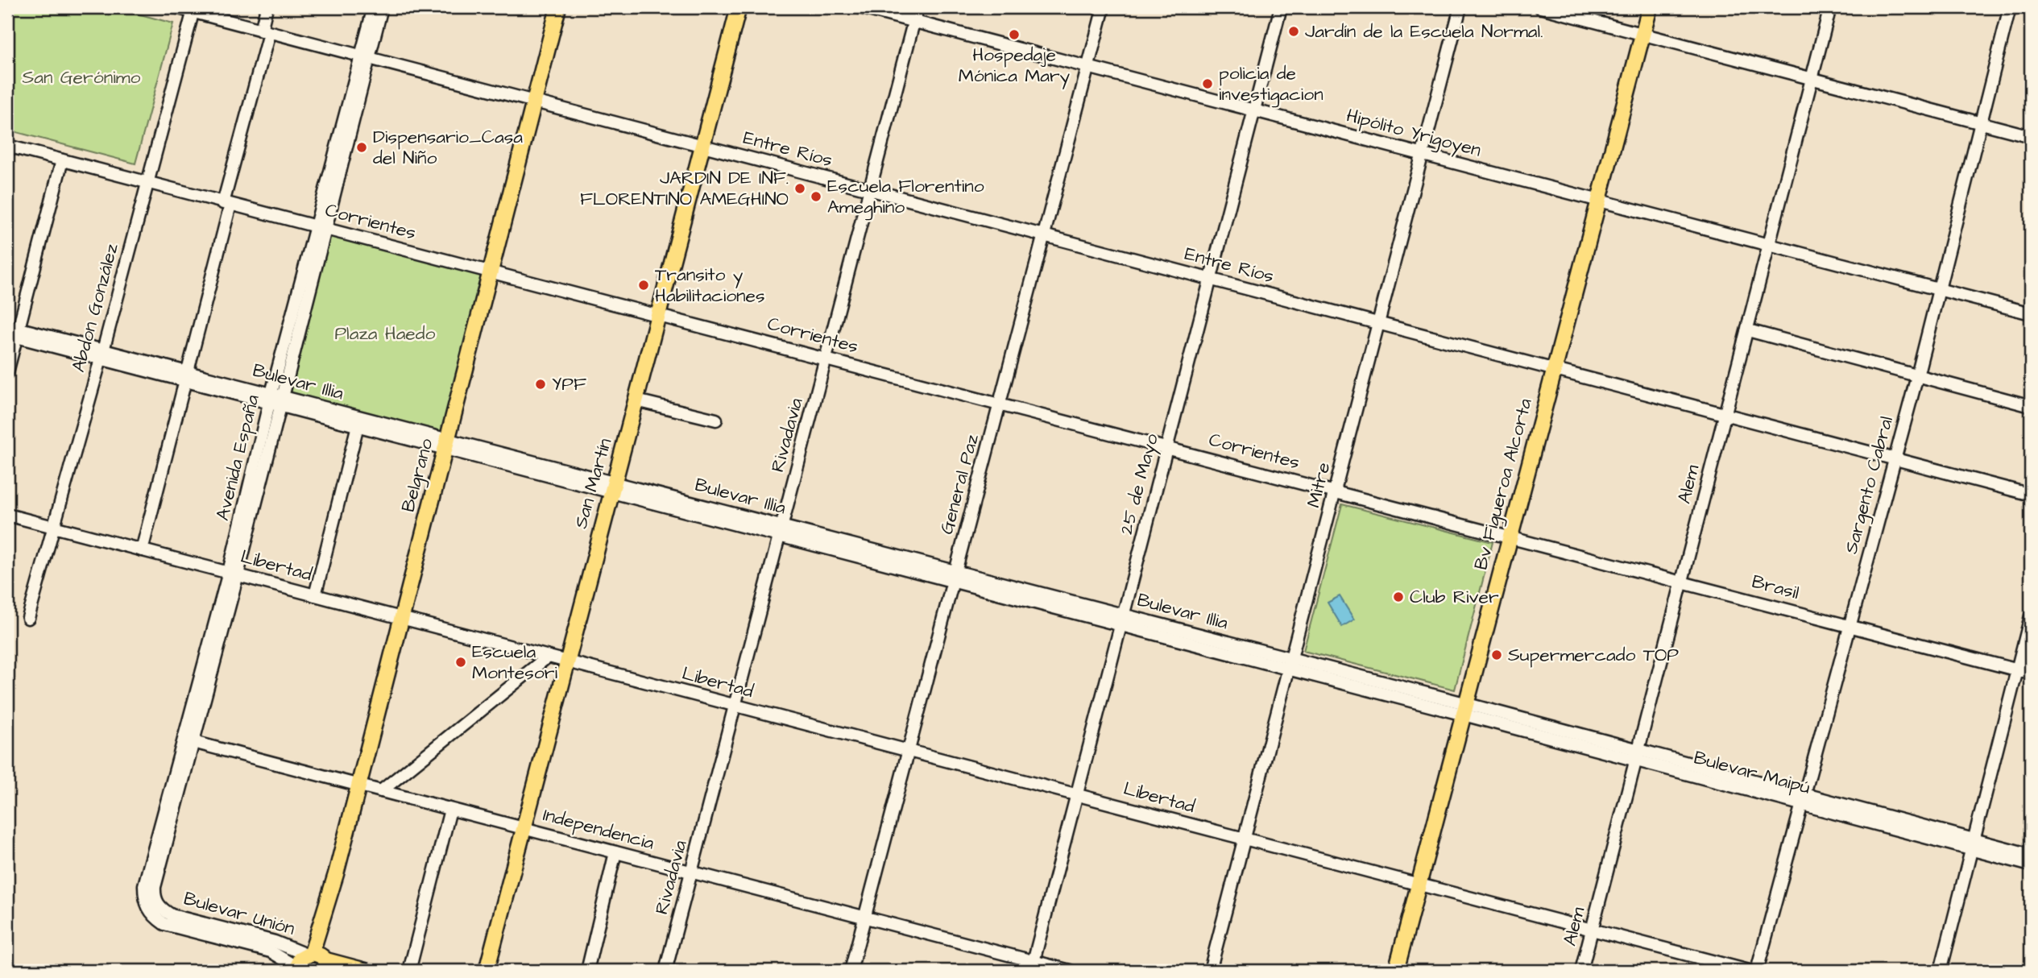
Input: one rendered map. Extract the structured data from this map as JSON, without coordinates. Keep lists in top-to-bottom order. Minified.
{"streets":{"main road":["Belgrano","San Martín","Bv Figueroa Alcorta"],"street":["Hipólito Yrigoyen","Entre Ríos","Corrientes","Abdon González","Bulevar Illia","Rivadavia","Avenida España","General Paz","25 de Mayo","Alem","Mitre","Sargento Cabral","Libertad","Brasil","Bulevar Maipú","Independencia","Bulevar Unión"]},"crossings":[["Hipólito Yrigoyen","Rivadavia"],["Hipólito Yrigoyen","General Paz"],["Hipólito Yrigoyen","25 de Mayo"],["Hipólito Yrigoyen","Bv Figueroa Alcorta"],["Hipólito Yrigoyen","Alem"],["Hipólito Yrigoyen","Mitre"],["Hipólito Yrigoyen","Sargento Cabral"],["Entre Ríos","Abdon González"],["Entre Ríos","Rivadavia"],["Entre Ríos","Avenida España"],["Entre Ríos","Belgrano"],["Entre Ríos","San Martín"],["Entre Ríos","General Paz"],["Entre Ríos","25 de Mayo"],["Entre Ríos","Bv Figueroa Alcorta"],["Entre Ríos","Alem"],["Entre Ríos","Mitre"],["Entre Ríos","Sargento Cabral"],["Corrientes","Abdon González"],["Corrientes","Rivadavia"],["Corrientes","Avenida España"],["Corrientes","Belgrano"],["Corrientes","San Martín"],["Corrientes","General Paz"],["Corrientes","25 de Mayo"],["Corrientes","Bv Figueroa Alcorta"],["Corrientes","Mitre"],["Corrientes","Brasil"],["Abdon González","Bulevar Illia"],["Abdon González","Libertad"],["Bulevar Illia","Rivadavia"],["Bulevar Illia","Avenida España"],["Bulevar Illia","Belgrano"],["Bulevar Illia","San Martín"],["Bulevar Illia","General Paz"],["Bulevar Illia","25 de Mayo"],["Bulevar Illia","Bv Figueroa Alcorta"],["Bulevar Illia","Mitre"],["Bulevar Illia","Bulevar Maipú"],["Rivadavia","Libertad"],["Rivadavia","Independencia"],["Avenida España","Libertad"],["Avenida España","Independencia"],["Avenida España","Bulevar Unión"],["Belgrano","Libertad"],["Belgrano","Independencia"],["Belgrano","Bulevar Unión"],["San Martín","Libertad"],["San Martín","Independencia"],["General Paz","Libertad"],["General Paz","Independencia"],["25 de Mayo","Libertad"],["25 de Mayo","Independencia"],["Bv Figueroa Alcorta","Libertad"],["Bv Figueroa Alcorta","Brasil"],["Bv Figueroa Alcorta","Bulevar Maipú"],["Alem","Libertad"],["Alem","Brasil"],["Alem","Bulevar Maipú"],["Mitre","Libertad"],["Sargento Cabral","Brasil"],["Sargento Cabral","Bulevar Maipú"]],"parks":["San Gerónimo","Plaza Haedo"],"places":["Jardín de la Escuela Normal.","Hospedaje Mónica Mary","policia de investigacion","Dispensario_Casa del Niño","JARDIN DE INF. FLORENTINO AMEGHINO","Escuela Florentino Ameghino","Transito y Habilitaciones","YPF","Club River","Supermercado TOP","Escuela Montesori"]}
